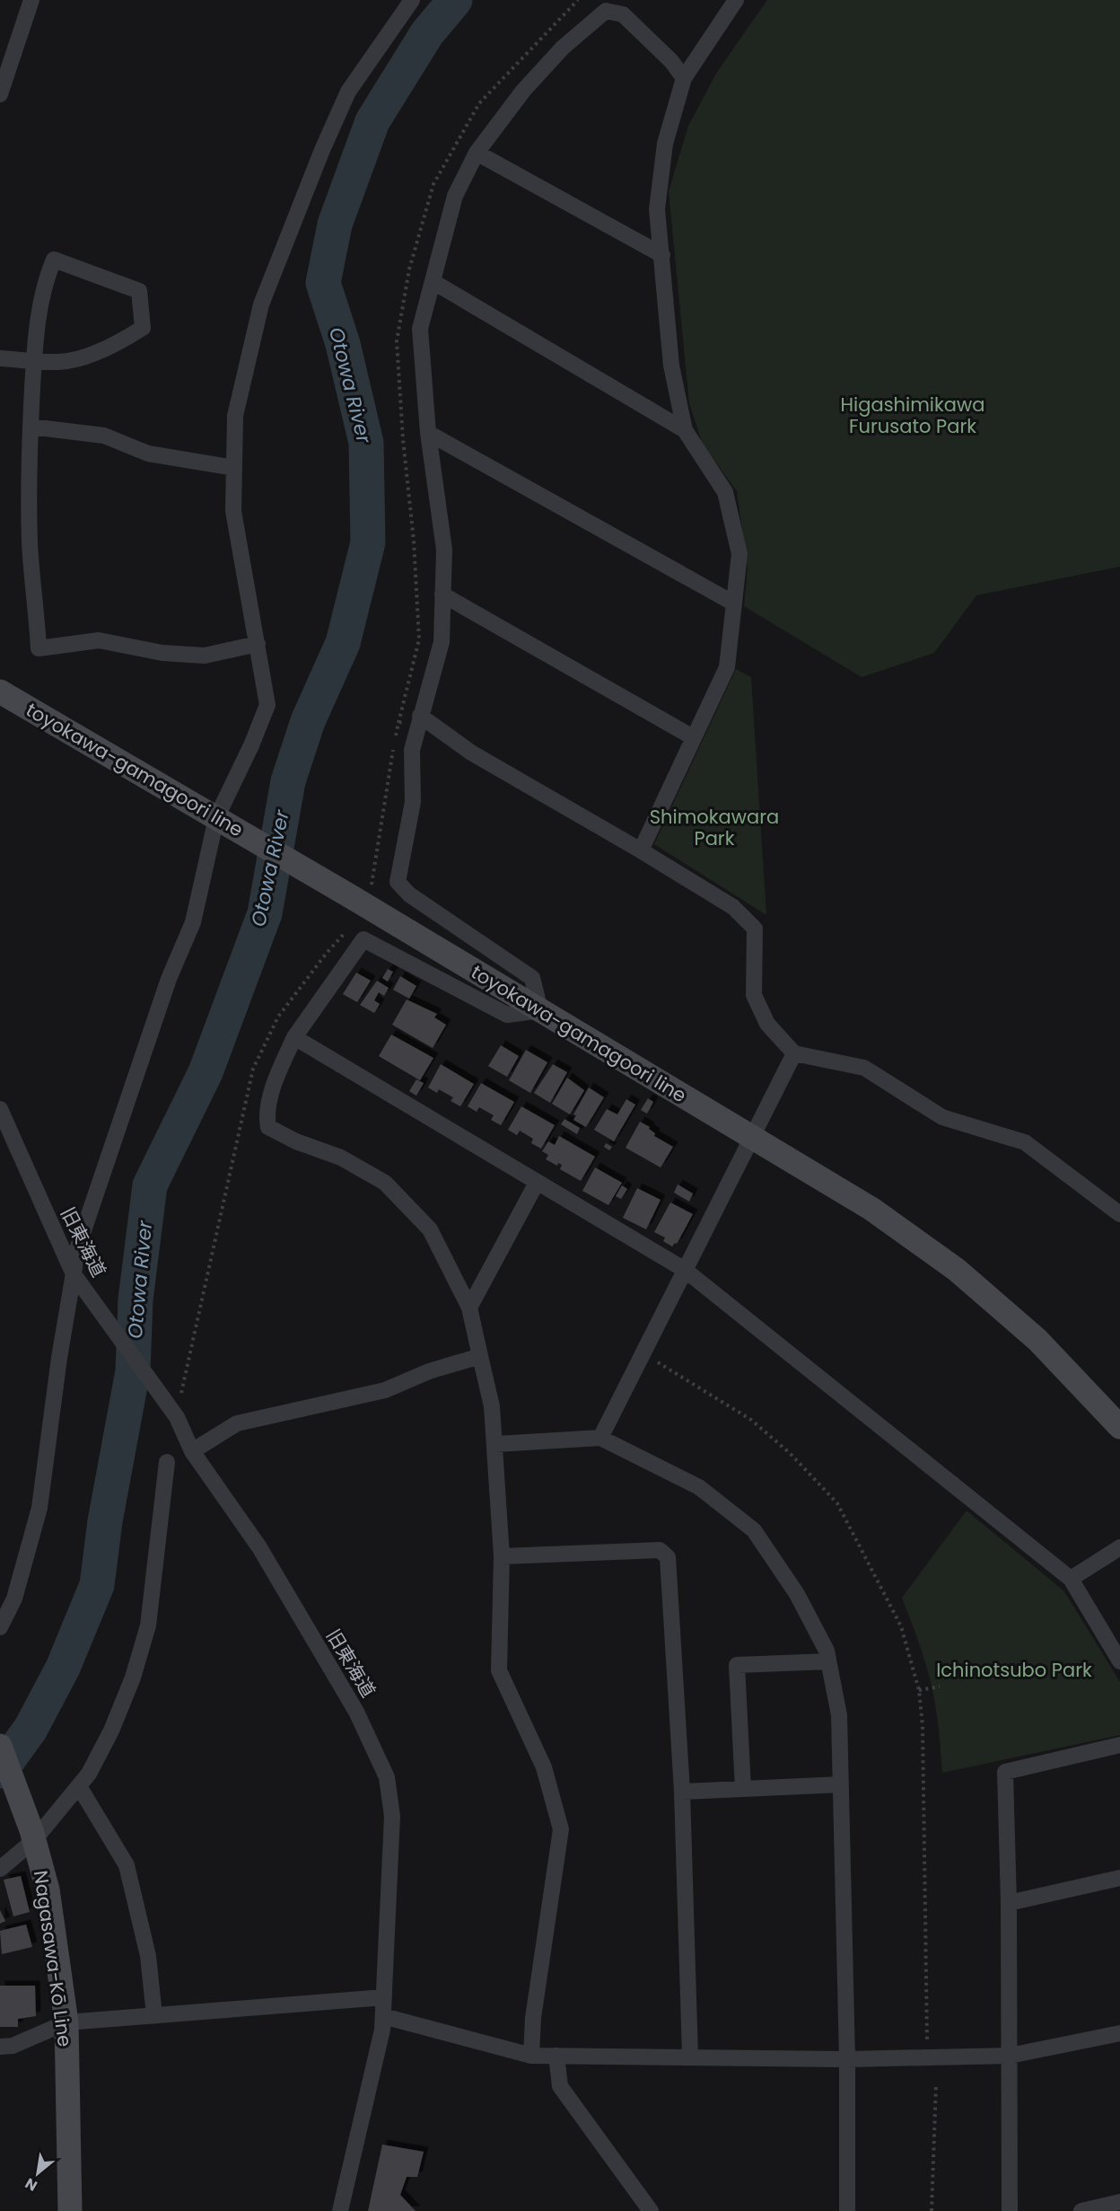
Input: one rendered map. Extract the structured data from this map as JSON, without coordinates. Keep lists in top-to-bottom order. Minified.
{"streets":{"main road":["toyokawa-gamagoori line","Nagasawa-Kō Line"],"street":["旧東海道"]},"water":["Otowa River"],"parks":["Higashimikawa Furusato Park","Shimokawara Park","Ichinotsubo Park"],"north":"bottom left"}
